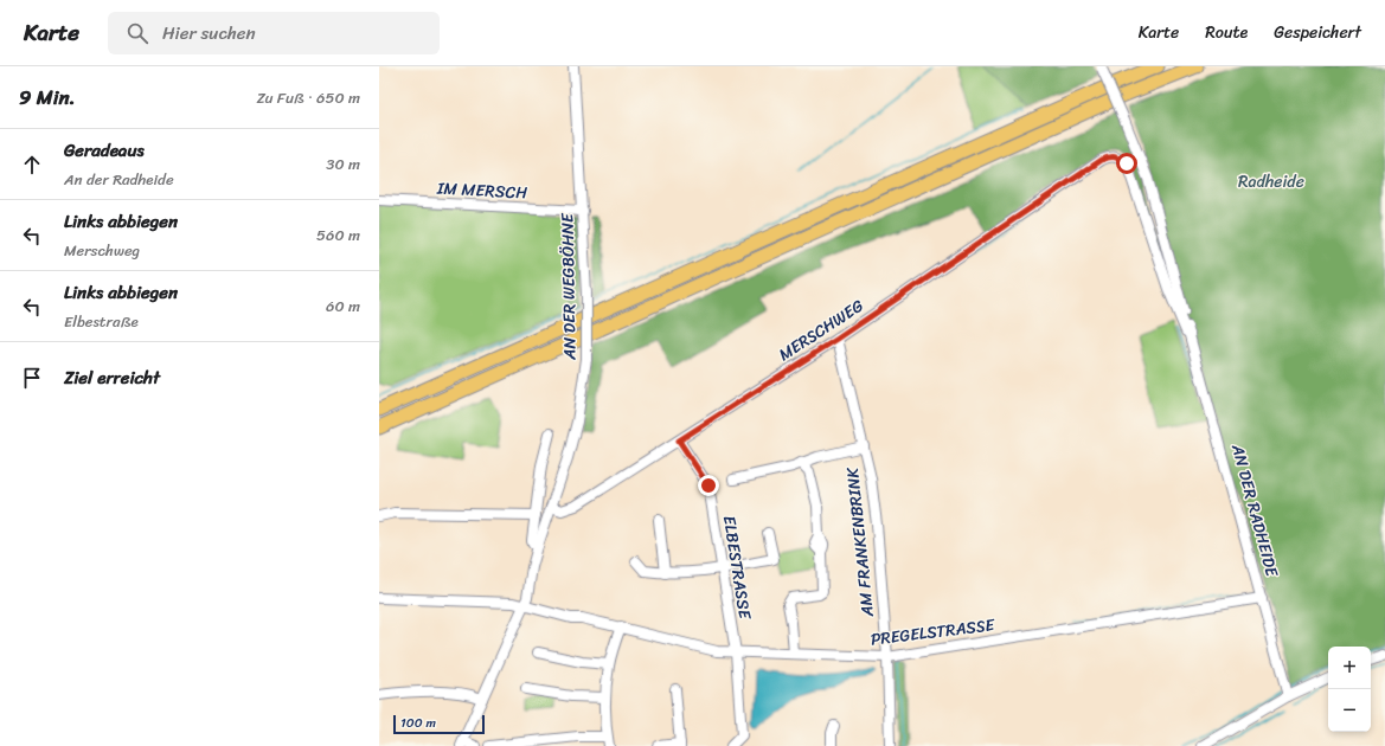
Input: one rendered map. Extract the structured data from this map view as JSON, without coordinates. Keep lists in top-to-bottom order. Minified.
{"streets":{"street":["IM MERSCH","AN DER WEGBÖHNE","MERSCHWEG","AN DER RADHEIDE","AM FRANKENBRINK","ELBESTRASSE","PREGELSTRASSE"]},"crossings":[["IM MERSCH","AN DER WEGBÖHNE"],["AN DER WEGBÖHNE","MERSCHWEG"],["AN DER WEGBÖHNE","PREGELSTRASSE"],["MERSCHWEG","AN DER RADHEIDE"],["MERSCHWEG","AM FRANKENBRINK"],["MERSCHWEG","ELBESTRASSE"],["AN DER RADHEIDE","PREGELSTRASSE"],["AM FRANKENBRINK","PREGELSTRASSE"],["ELBESTRASSE","PREGELSTRASSE"]],"parks":["Radheide"],"scale_bar":"100 m","page":{"header":"Karte","search":"Hier suchen","nav":["Karte","Route","Gespeichert"],"heading":["9 Min.","Zu Fuß · 650 m"],"list":[["Geradeaus","An der Radheide","30 m"],["Links abbiegen","Merschweg","560 m"],["Links abbiegen","Elbestraße","60 m"],"Ziel erreicht"],"map_buttons":["+","−"],"scale":"100 m"}}
